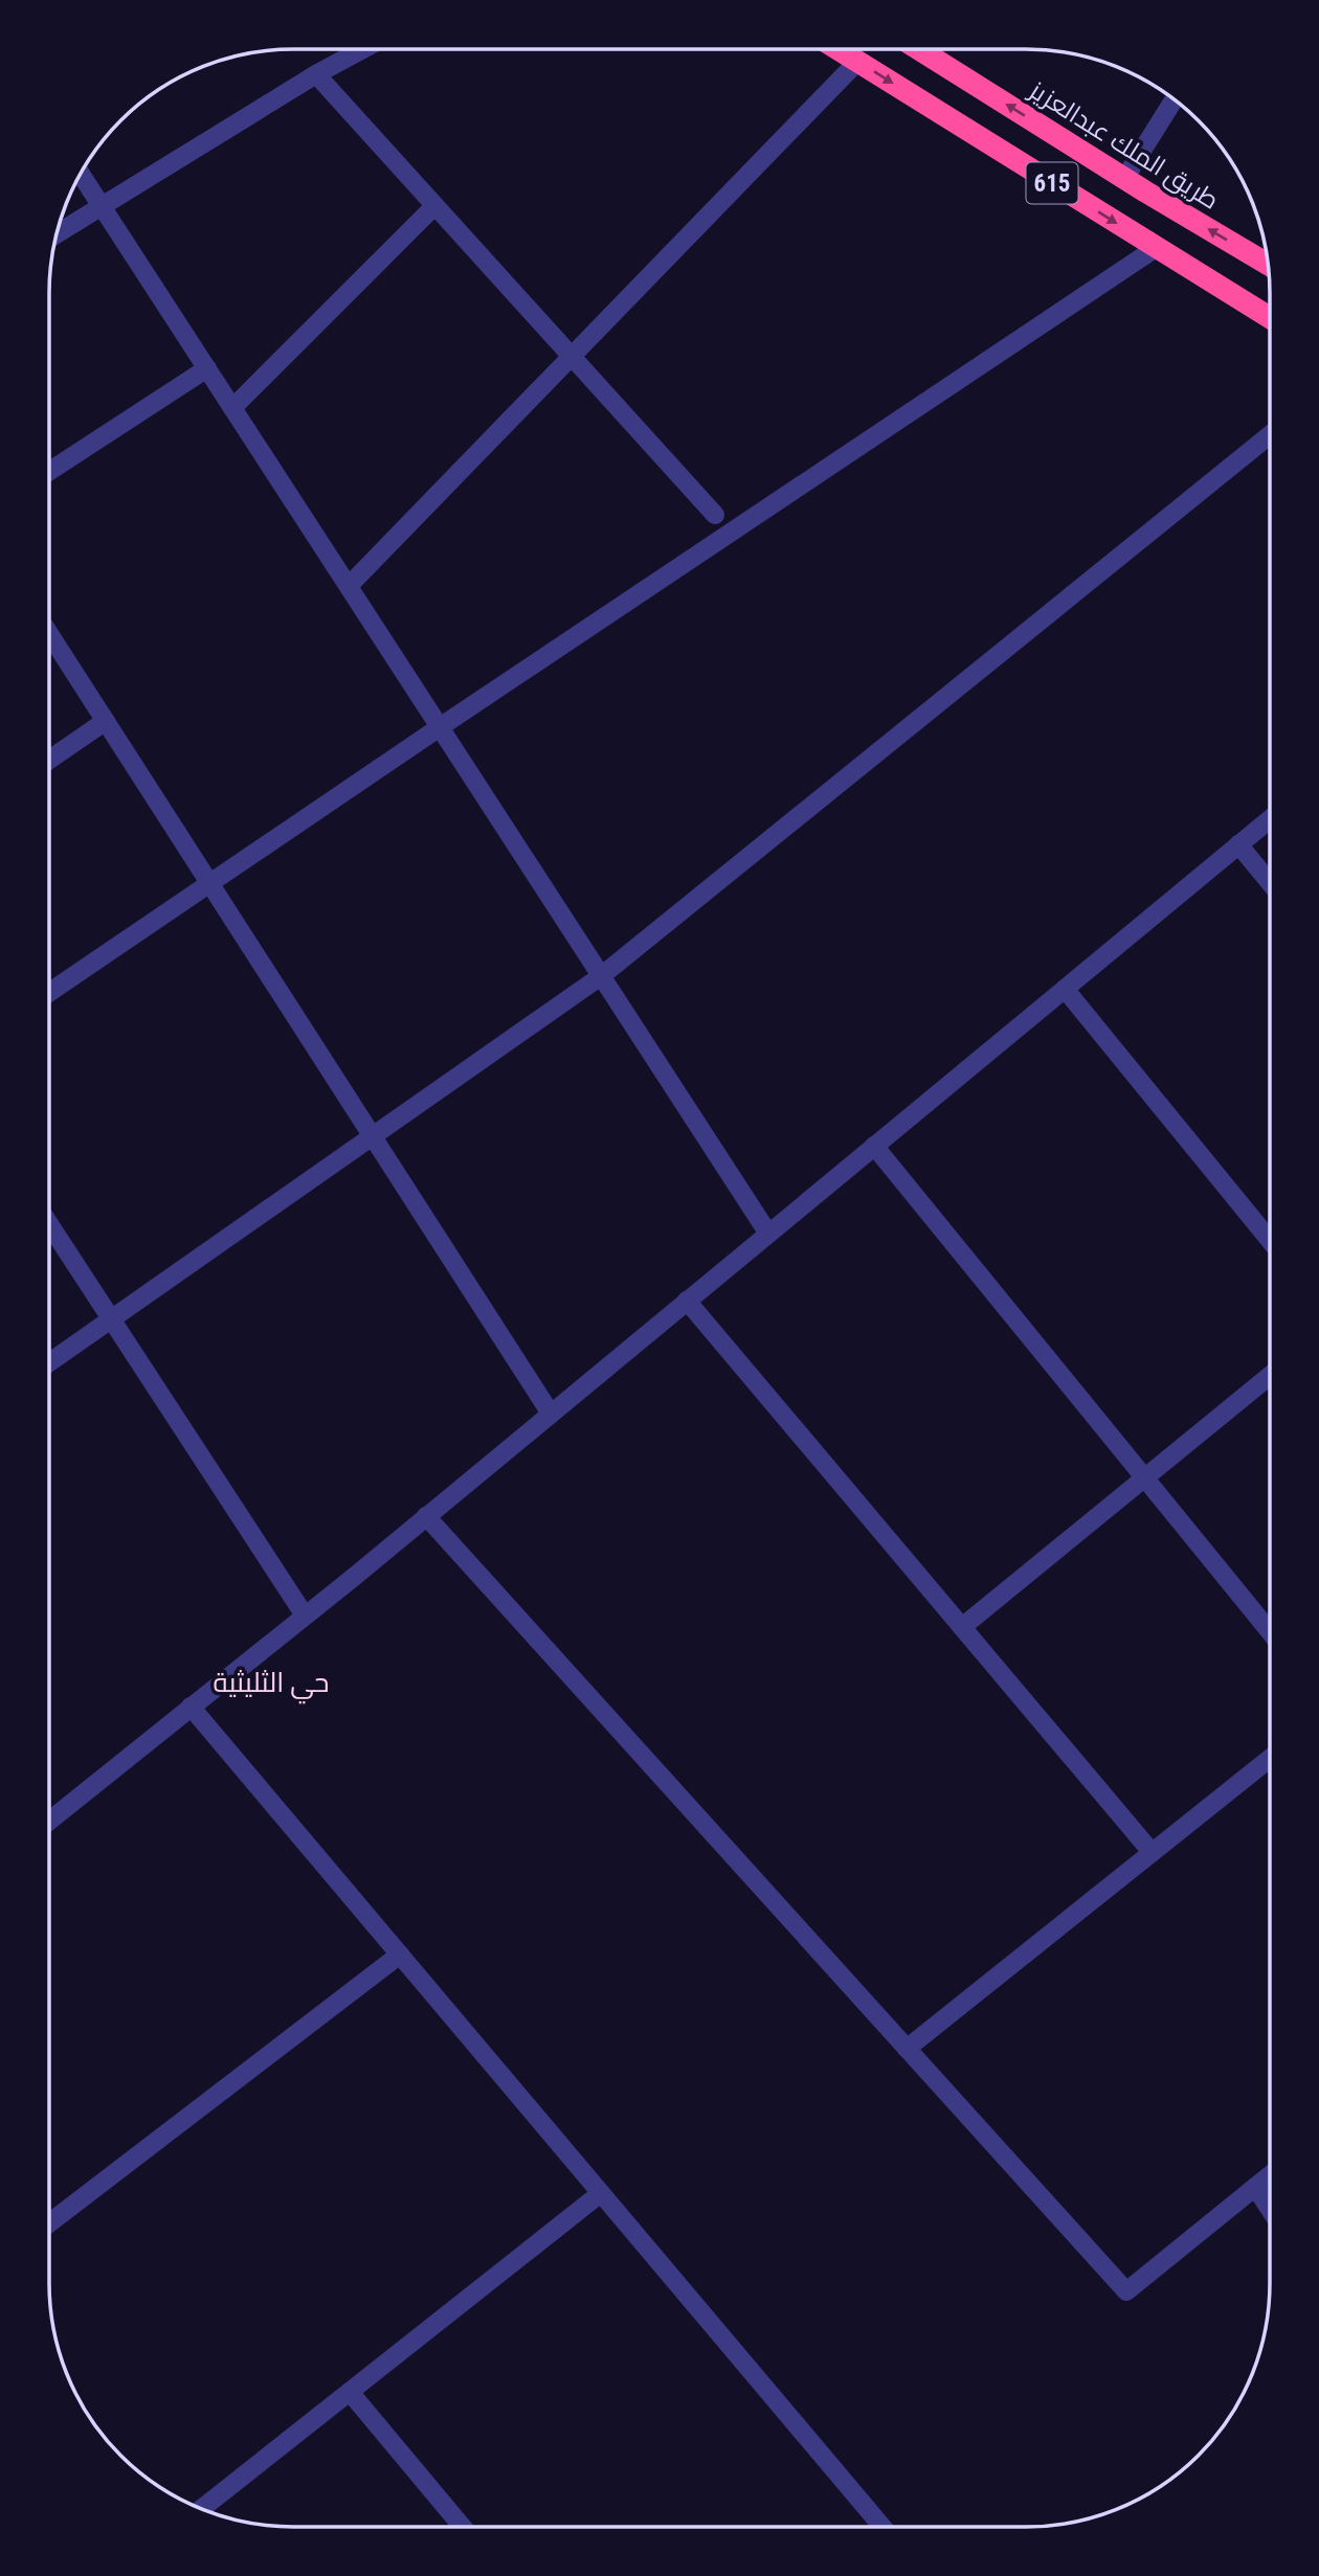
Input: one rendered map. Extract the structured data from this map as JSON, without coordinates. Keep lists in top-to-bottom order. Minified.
{"streets":{"highway":["طريق الملك عبدالعزيز","615"]},"districts":["حي الثليثية"]}
